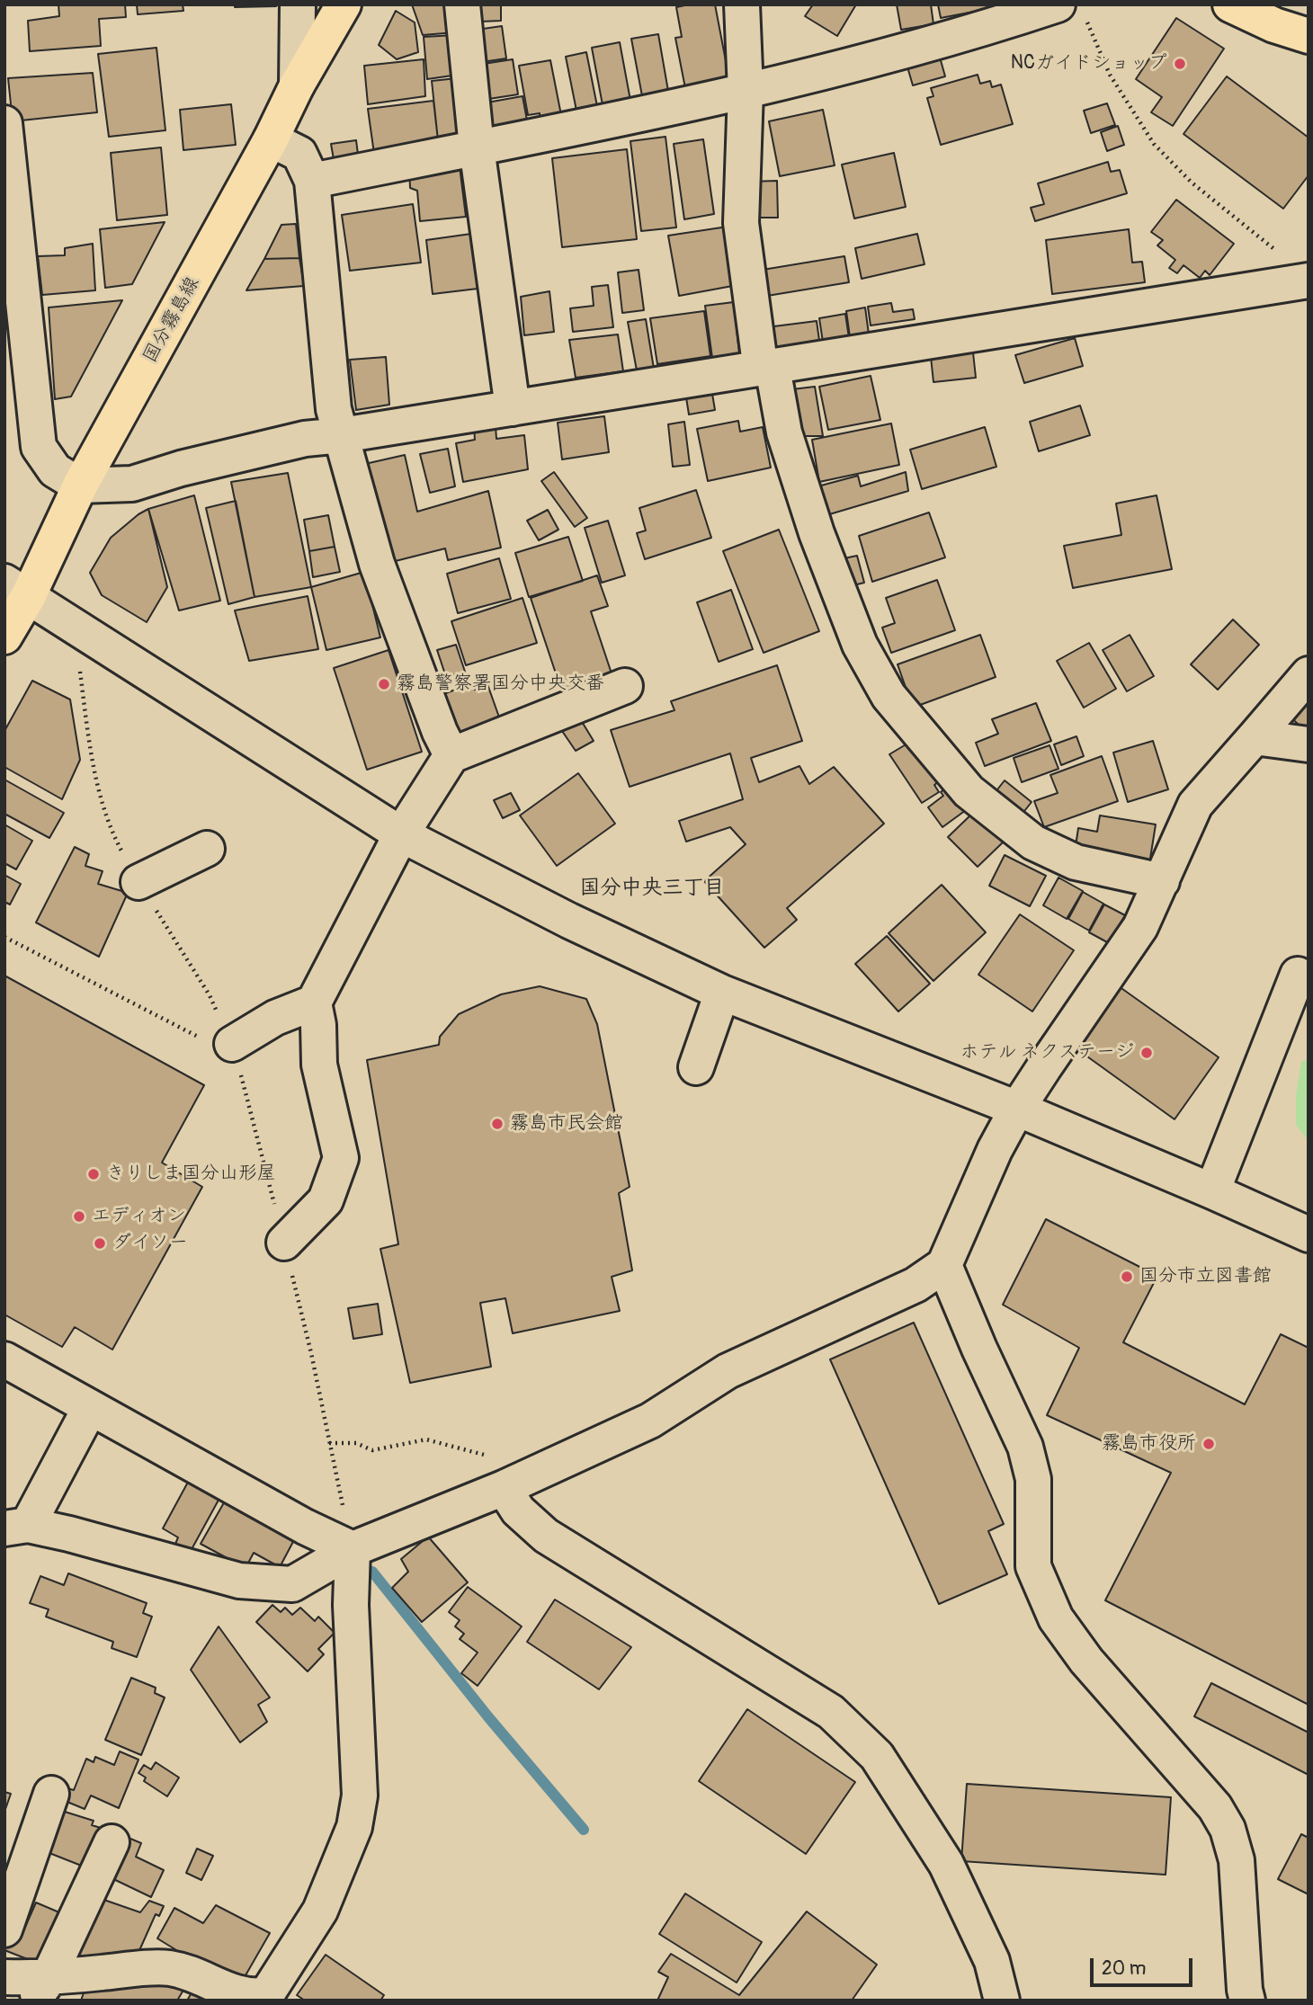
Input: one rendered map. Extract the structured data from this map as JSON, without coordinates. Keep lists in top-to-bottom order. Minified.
{"streets":{"main road":["国分霧島線"]},"districts":["国分中央三丁目"],"places":["NCガイドショップ","霧島警察署国分中央交番","ホテル ネクステージ","霧島市民会館","きりしま国分山形屋","エディオン","ダイソー","国分市立図書館","霧島市役所"],"scale_bar":"20 m"}
